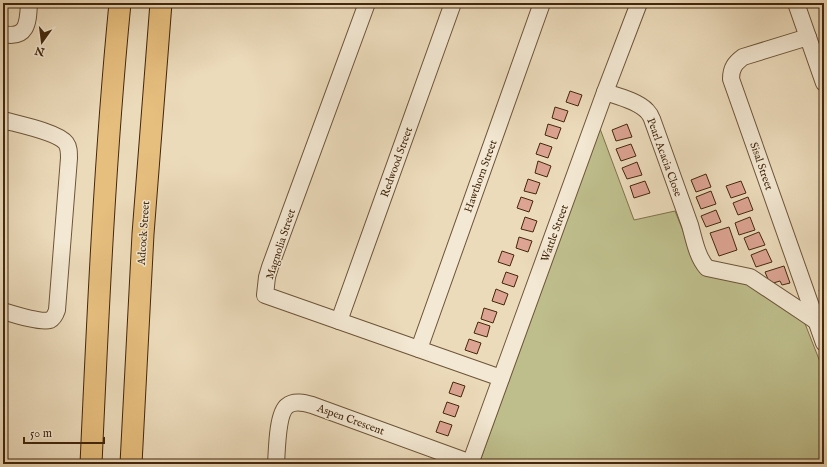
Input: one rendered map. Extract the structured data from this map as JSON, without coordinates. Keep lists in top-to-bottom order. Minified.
{"streets":{"main road":["Adcock Street"],"street":["Pearl Acacia Close","Redwood Street","Sisal Street","Hawthorn Street","Wattle Street","Magnolia Street","Aspen Crescent"]},"crossings":[["Pearl Acacia Close","Sisal Street"],["Pearl Acacia Close","Wattle Street"],["Redwood Street","Magnolia Street"],["Hawthorn Street","Magnolia Street"],["Wattle Street","Magnolia Street"],["Wattle Street","Aspen Crescent"]],"scale_bar":"50 m","north":"bottom"}
